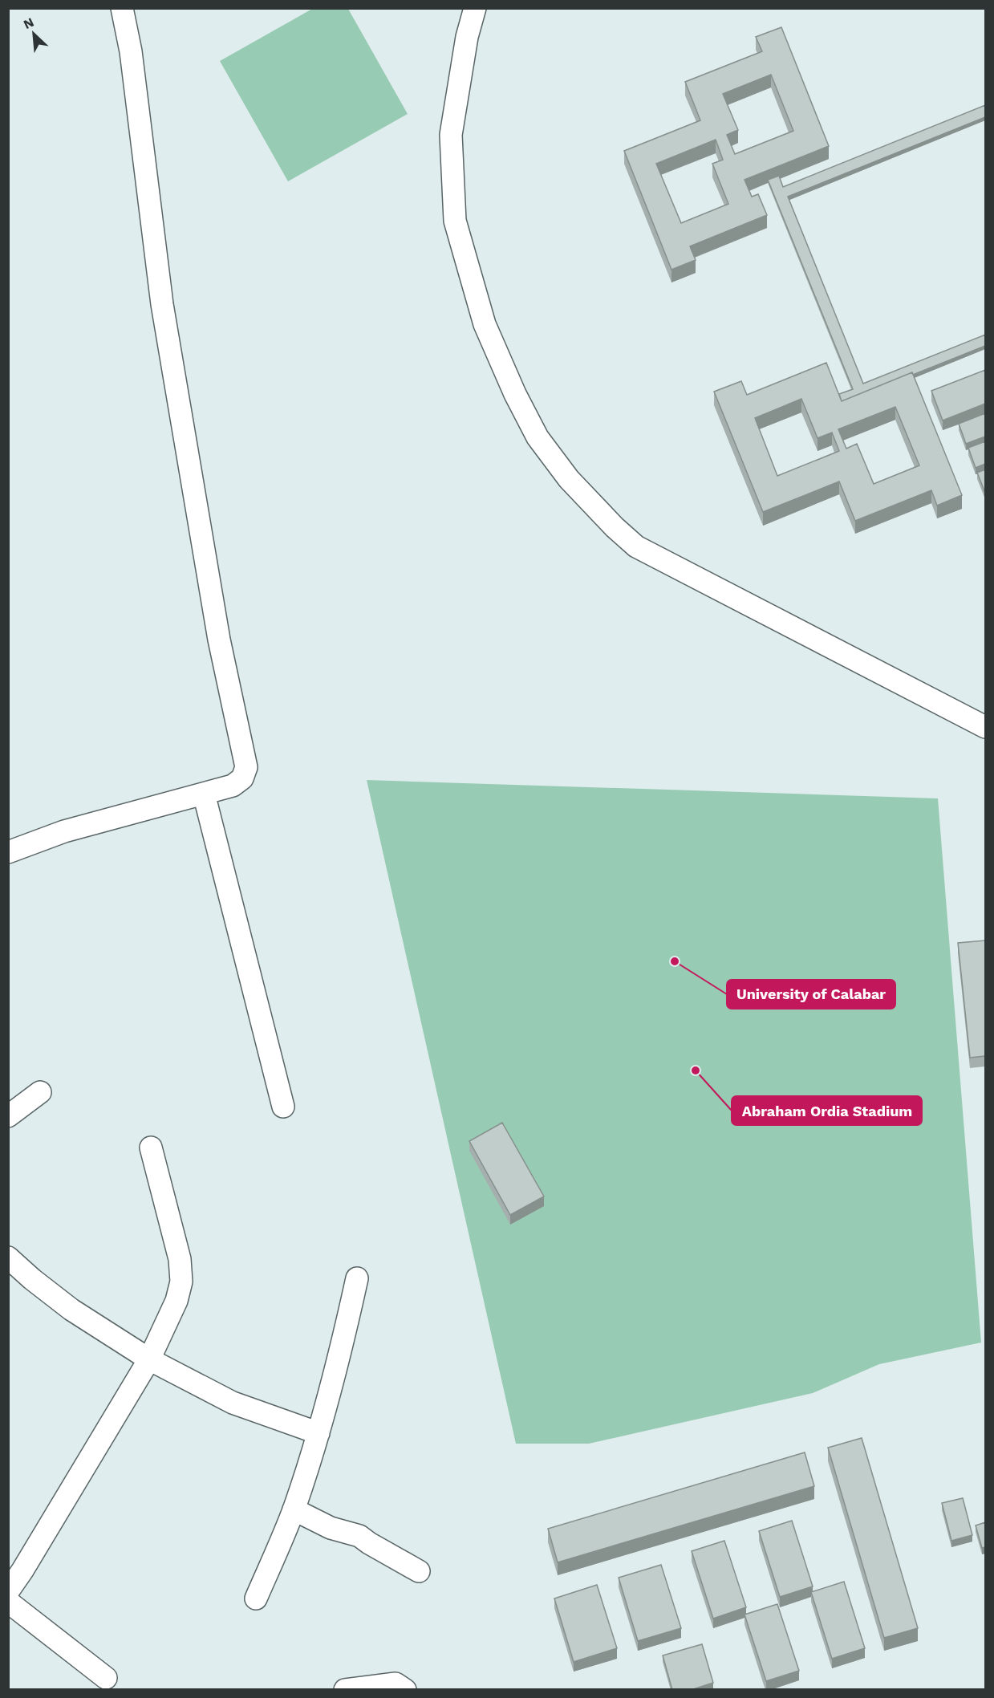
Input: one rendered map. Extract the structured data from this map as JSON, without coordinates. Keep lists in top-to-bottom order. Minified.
{"places":["University of Calabar","Abraham Ordia Stadium"],"north":"top left"}
